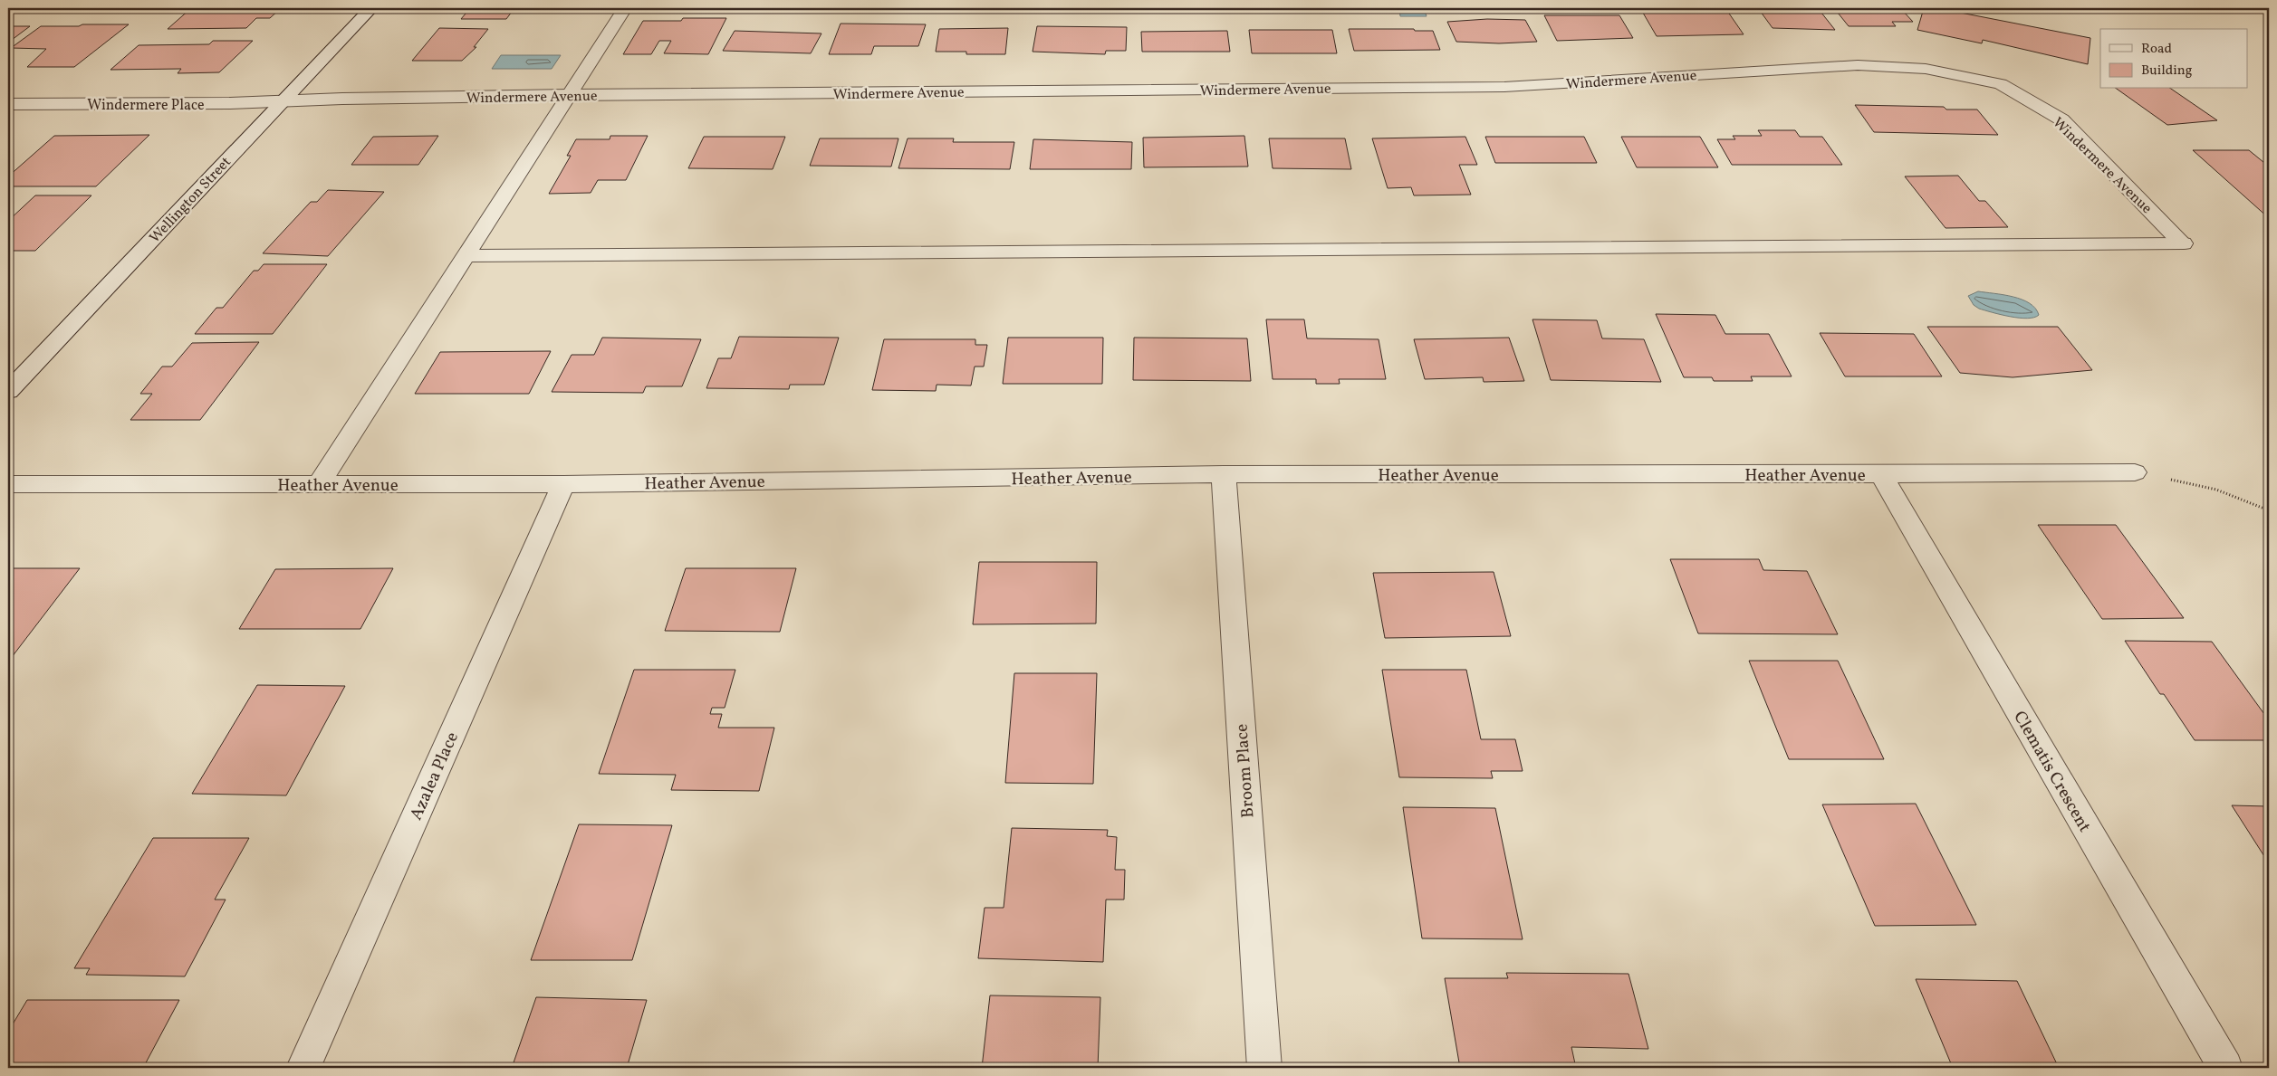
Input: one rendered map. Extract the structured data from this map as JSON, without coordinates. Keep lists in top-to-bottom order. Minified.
{"streets":{"street":["Windermere Avenue","Windermere Place","Wellington Street","Heather Avenue","Broom Place","Clematis Crescent","Azalea Place"]},"crossings":[["Windermere Avenue","Windermere Place"],["Windermere Avenue","Wellington Street"],["Windermere Place","Wellington Street"],["Heather Avenue","Broom Place"],["Heather Avenue","Clematis Crescent"],["Heather Avenue","Azalea Place"]],"legend":["Road","Building"]}
